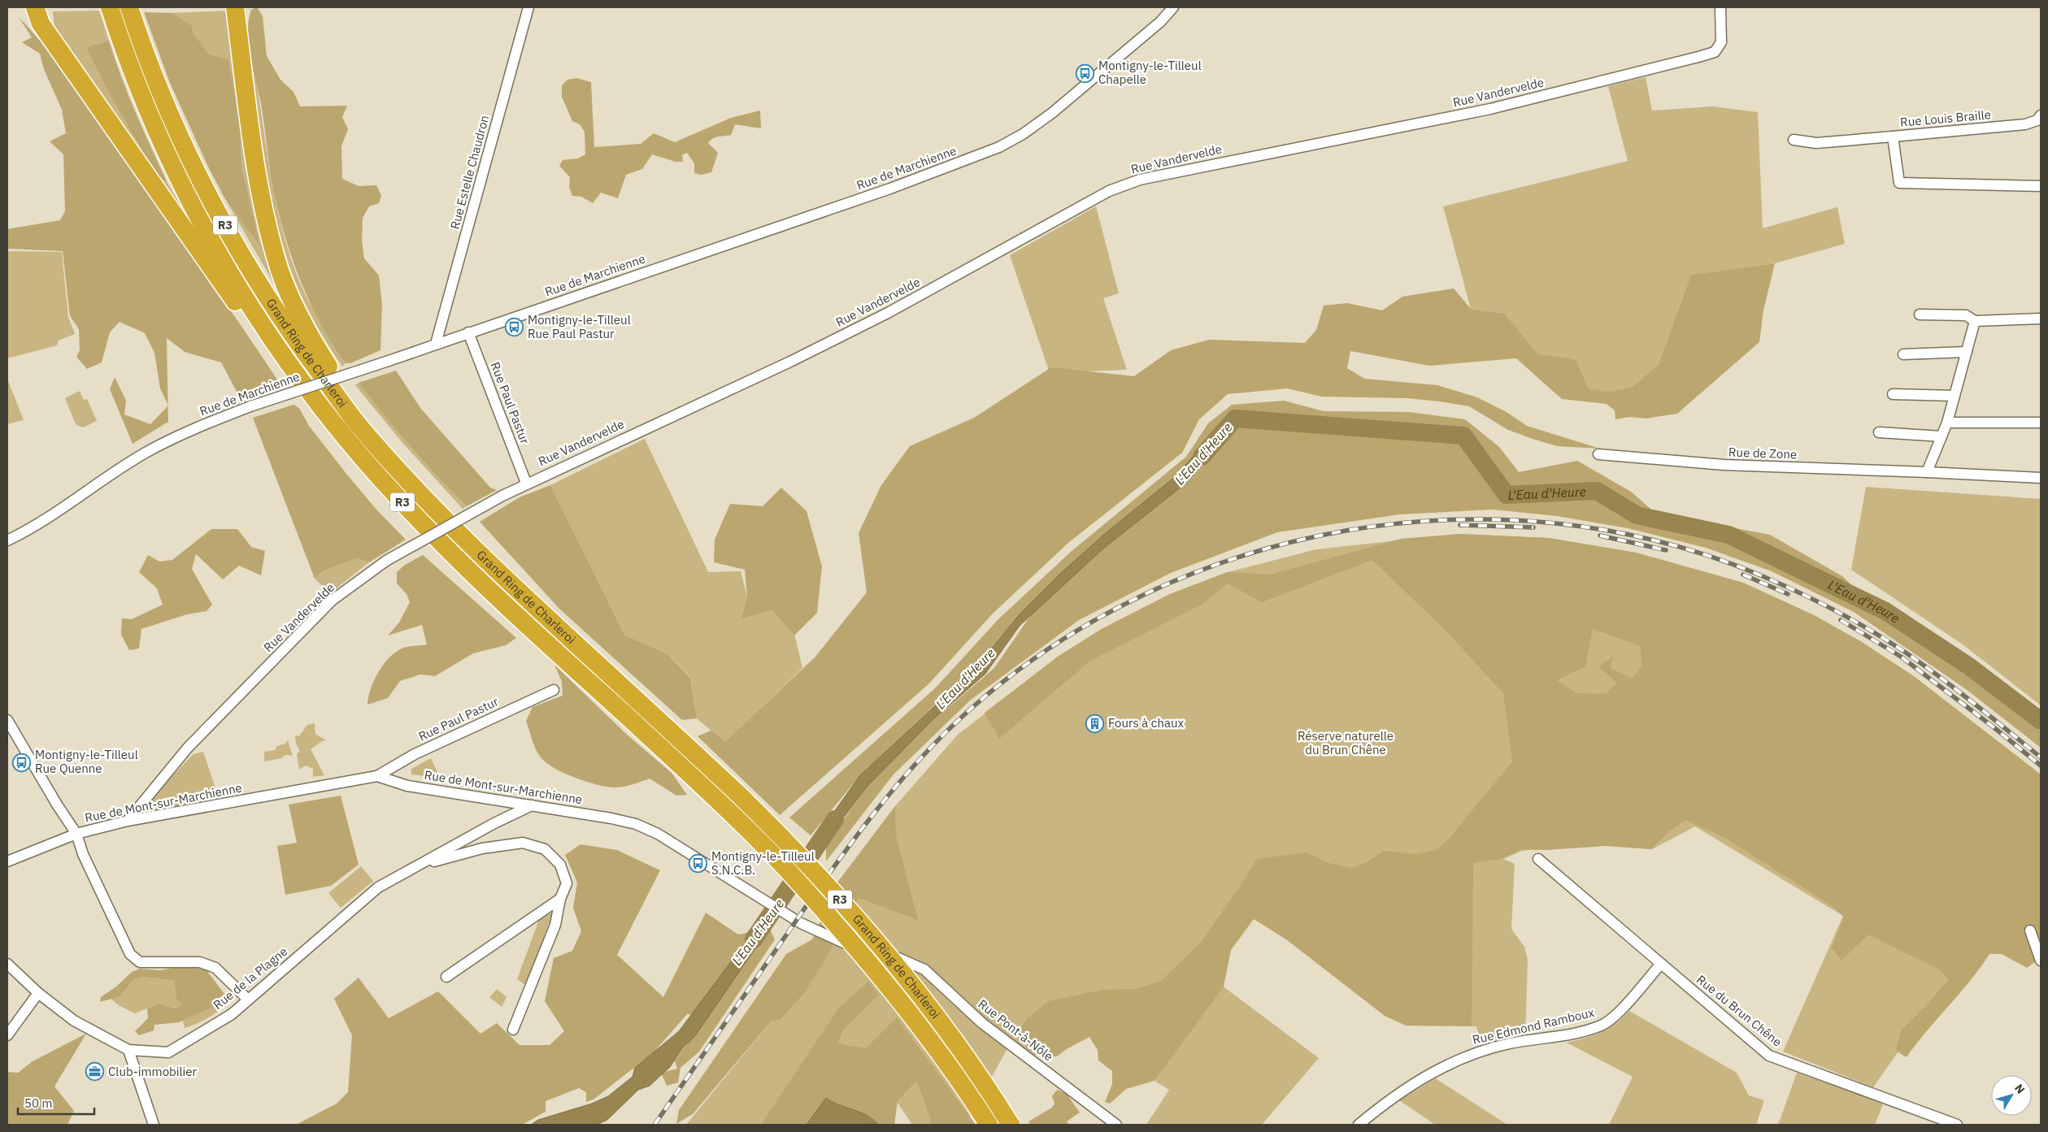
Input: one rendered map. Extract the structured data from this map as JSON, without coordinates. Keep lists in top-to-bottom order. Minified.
{"streets":{"highway":["R3","Grand Ring de Charleroi"],"street":["Rue Vandervelde","Rue Louis Braille","Rue de Marchienne","Rue Estelle Chaudron","Rue Paul Pastur","Rue de Zone","Rue de Mont-sur-Marchienne","Rue de la Plagne","Rue du Brun Chêne","Rue Edmond Ramboux","Rue Pont-à-Nôle"]},"crossings":[["Rue Vandervelde","Rue Paul Pastur"],["Rue Vandervelde","Rue de Mont-sur-Marchienne"],["Rue de Marchienne","Rue Estelle Chaudron"],["Rue de Marchienne","Rue Paul Pastur"],["Rue Paul Pastur","Rue de Mont-sur-Marchienne"],["Rue de Mont-sur-Marchienne","Rue de la Plagne"],["Rue de Mont-sur-Marchienne","Rue Pont-à-Nôle"],["Rue du Brun Chêne","Rue Edmond Ramboux"]],"water":["L'Eau d'Heure"],"parks":["Réserve naturelle du Brun Chêne"],"places":{"bus stop":["Montigny-le-Tilleul Chapelle","Montigny-le-Tilleul Rue Paul Pastur","Montigny-le-Tilleul Rue Quenne","Montigny-le-Tilleul S.N.C.B."],"building":["Fours à chaux"],"office":["Club-immobilier"]},"scale_bar":"50 m","north":"top right"}
